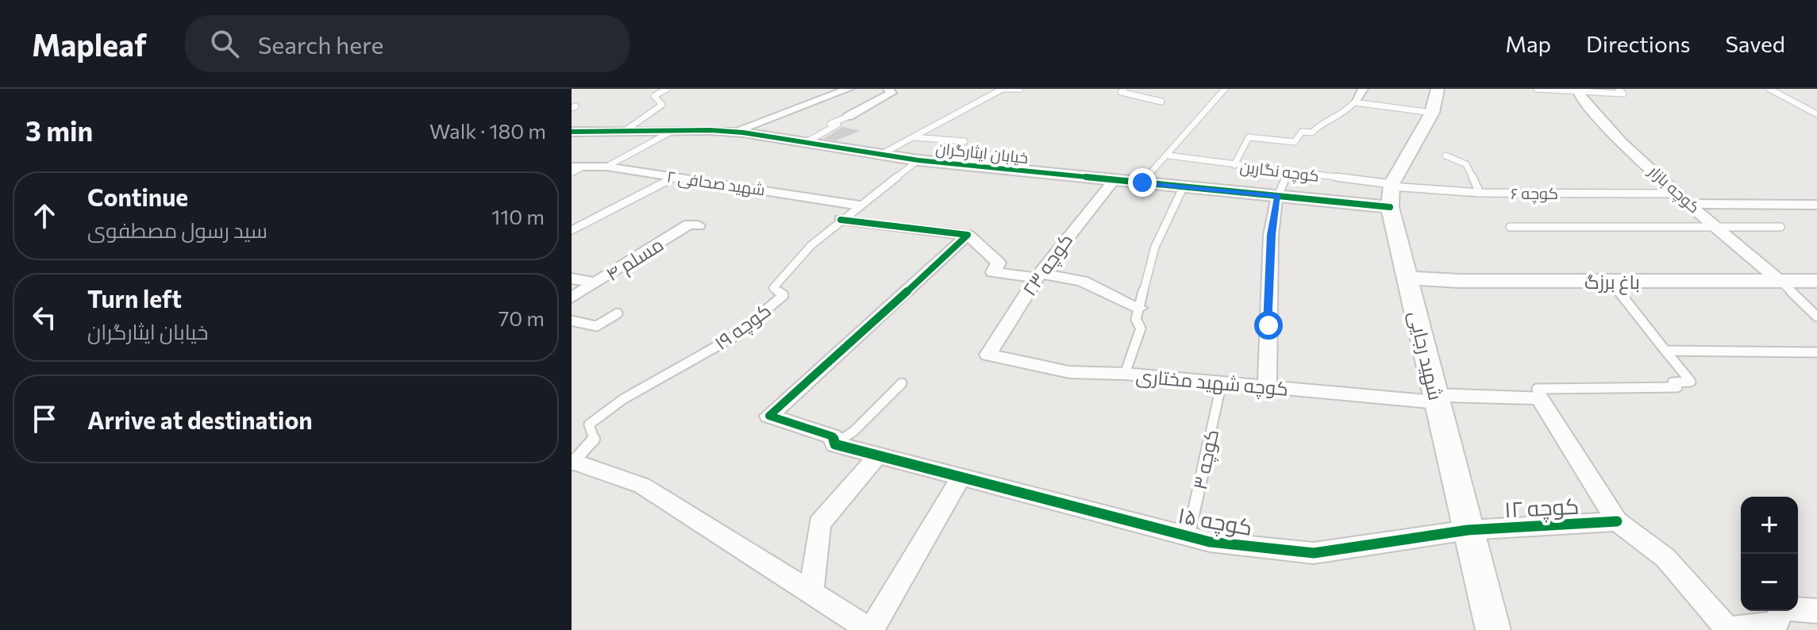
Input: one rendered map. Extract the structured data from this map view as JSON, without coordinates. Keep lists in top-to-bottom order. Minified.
{"streets":{"street":["خیابان ایثارگران","شهید صحافی ۲","کوچه بازار","مسلم ۴","کوچه ۲۳","باغ برزگ","شهید رجایی","کوچه شهید مختاری","کوچه ۱۲","کوچه ۱۵"],"lane":["کوچه نگارین","کوچه ۶","کوچه ۱۹","کوچه ۳"]},"crossings":[["خیابان ایثارگران","کوچه نگارین"],["خیابان ایثارگران","کوچه ۶"],["خیابان ایثارگران","کوچه ۲۳"],["خیابان ایثارگران","کوچه ۱۹"],["خیابان ایثارگران","شهید رجایی"],["کوچه نگارین","کوچه ۶"],["کوچه نگارین","شهید رجایی"],["شهید صحافی ۲","کوچه ۱۹"],["کوچه بازار","کوچه ۶"],["کوچه بازار","باغ برزگ"],["کوچه ۶","شهید رجایی"],["کوچه ۲۳","کوچه شهید مختاری"],["باغ برزگ","شهید رجایی"],["شهید رجایی","کوچه شهید مختاری"],["شهید رجایی","کوچه ۱۲"],["شهید رجایی","کوچه ۱۵"],["کوچه شهید مختاری","کوچه ۳"],["کوچه ۳","کوچه ۱۵"],["کوچه ۱۲","کوچه ۱۵"]],"page":{"header":"Mapleaf","search":"Search here","nav":["Map","Directions","Saved"],"heading":["3 min","Walk · 180 m"],"list":[["Continue","سید رسول مصطفوی","110 m"],["Turn left","خیابان ایثارگران","70 m"],"Arrive at destination"],"map_buttons":["+","−"]}}
